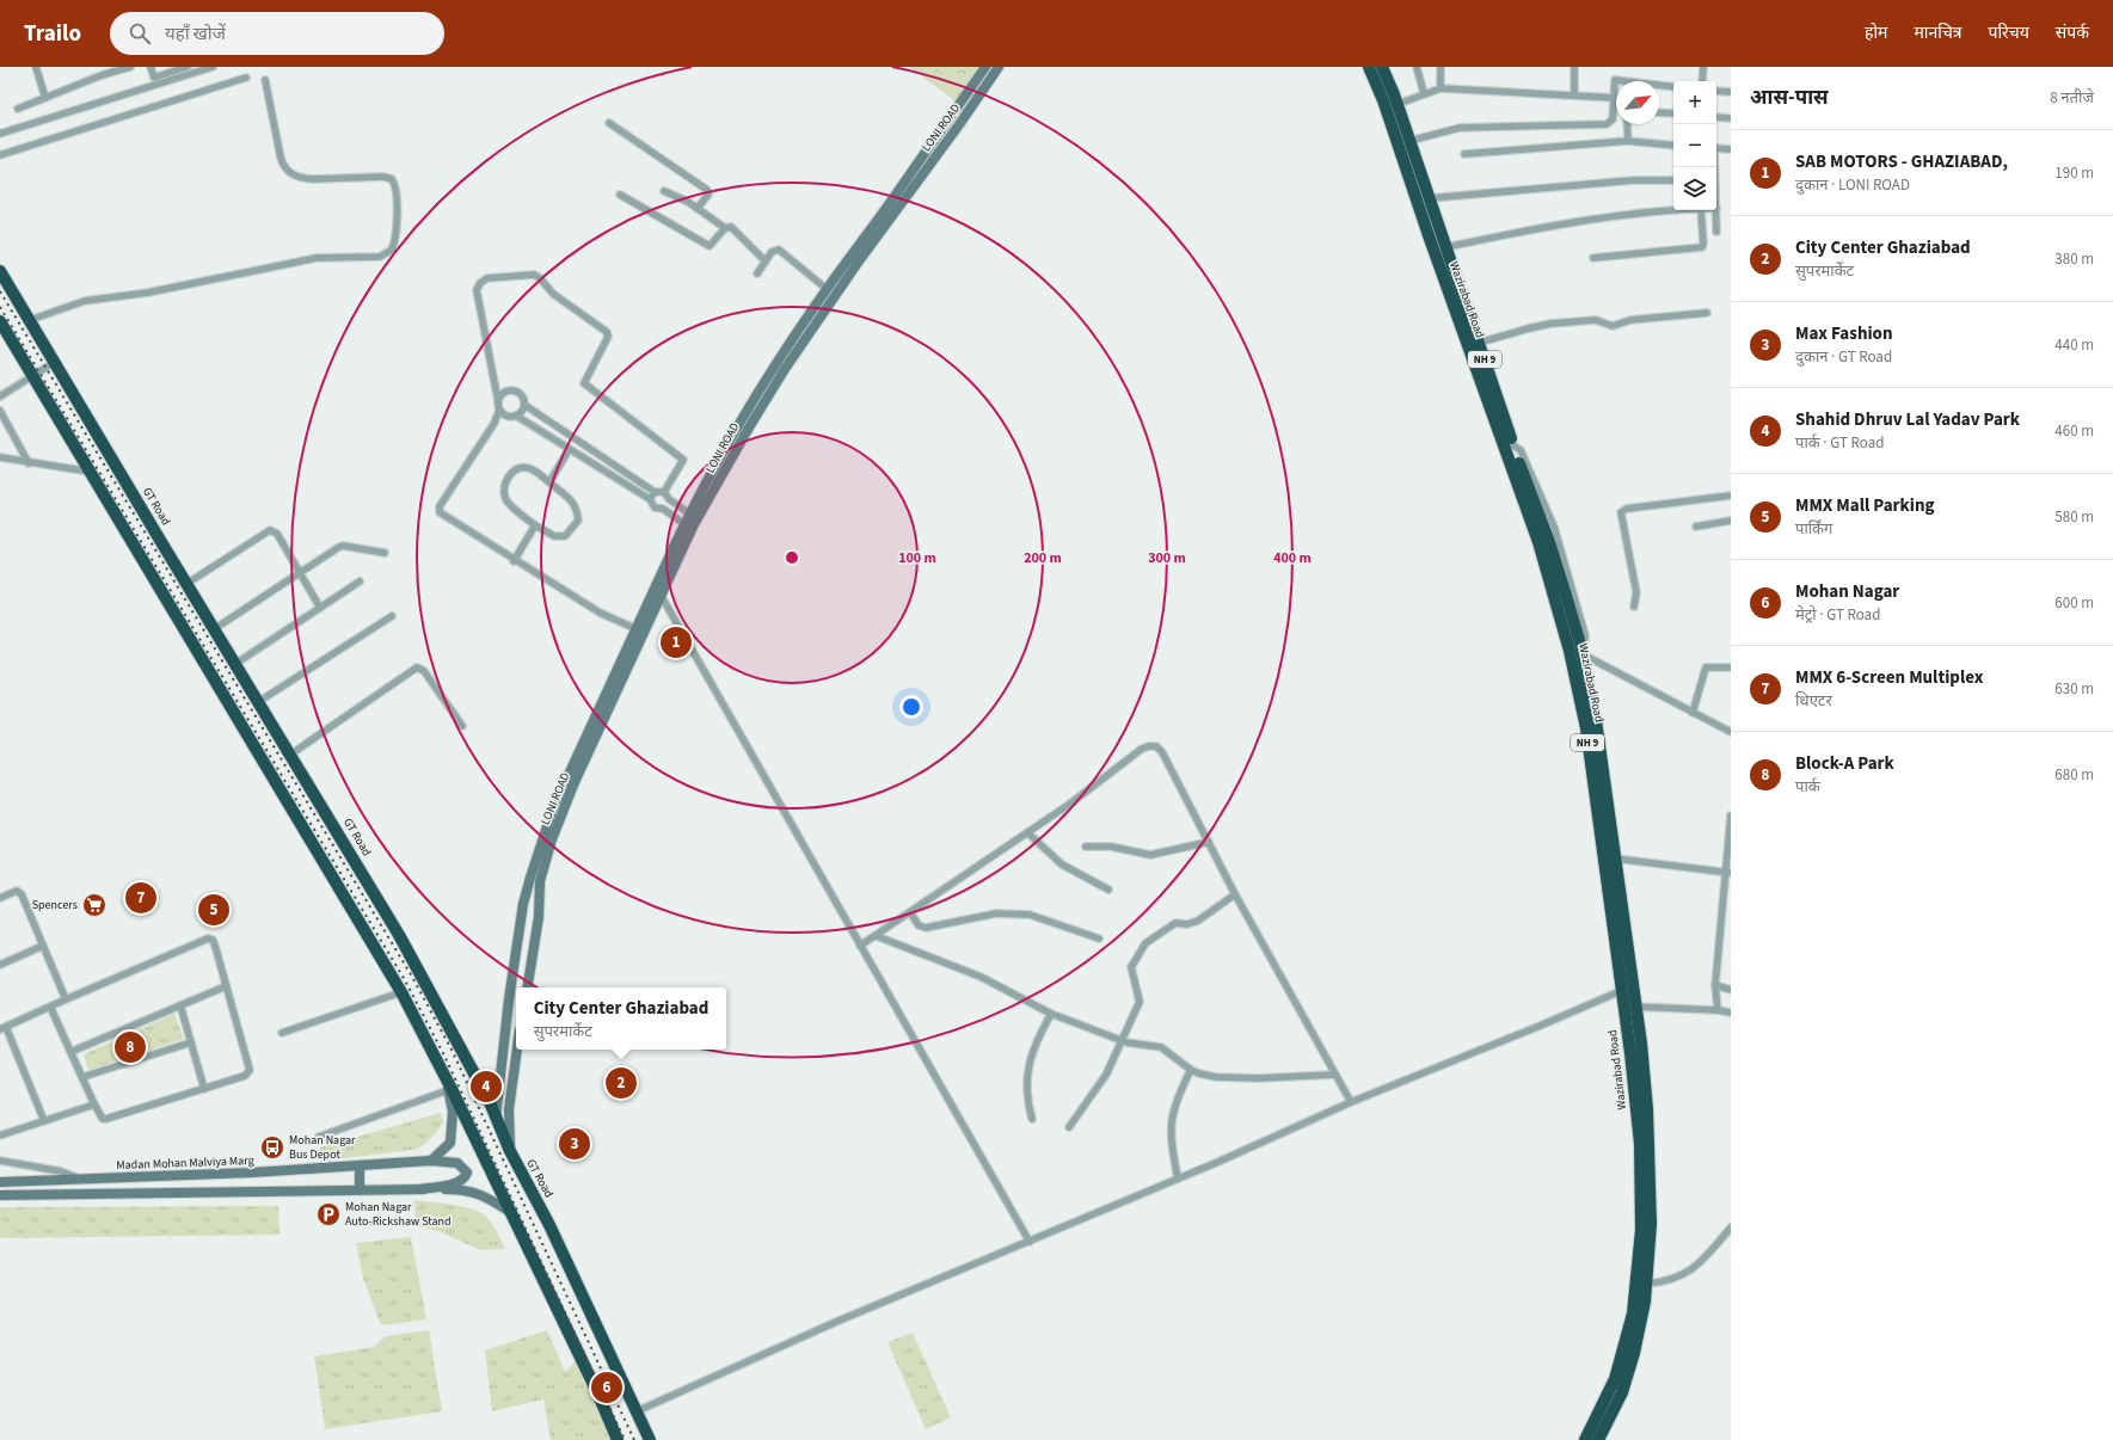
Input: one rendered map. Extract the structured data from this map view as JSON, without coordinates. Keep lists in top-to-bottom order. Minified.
{"streets":{"highway":["Wazirabad Road","NH 9","GT Road"],"street":["LONI ROAD","Madan Mohan Malviya Marg"]},"crossings":[["LONI ROAD","GT Road"]],"places":{"supermarket":["Spencers"],"bus stop":["Mohan Nagar Bus Depot"],"parking":["Mohan Nagar Auto-Rickshaw Stand"]},"north":"top right","page":{"header":"Trailo","search":"यहाँ खोजें","nav":["होम","मानचित्र","परिचय","संपर्क"],"heading":["आस-पास","8 नतीजे"],"map_buttons":["+","−"],"list":[{"mark":"1","name":"SAB MOTORS - GHAZIABAD,","note":"दुकान · LONI ROAD","value":"190 m"},{"mark":"2","name":"City Center Ghaziabad","note":"सुपरमार्केट","value":"380 m"},{"mark":"3","name":"Max Fashion","note":"दुकान · GT Road","value":"440 m"},{"mark":"4","name":"Shahid Dhruv Lal Yadav Park","note":"पार्क · GT Road","value":"460 m"},{"mark":"5","name":"MMX Mall Parking","note":"पार्किंग","value":"580 m"},{"mark":"6","name":"Mohan Nagar","note":"मेट्रो · GT Road","value":"600 m"},{"mark":"7","name":"MMX 6-Screen Multiplex","note":"थिएटर","value":"630 m"},{"mark":"8","name":"Block-A Park","note":"पार्क","value":"680 m"}],"pins":["1","7","5","8","2","4","3","6"],"popup":["City Center Ghaziabad","सुपरमार्केट"]},"rings":["100 m","200 m","300 m","400 m"]}
